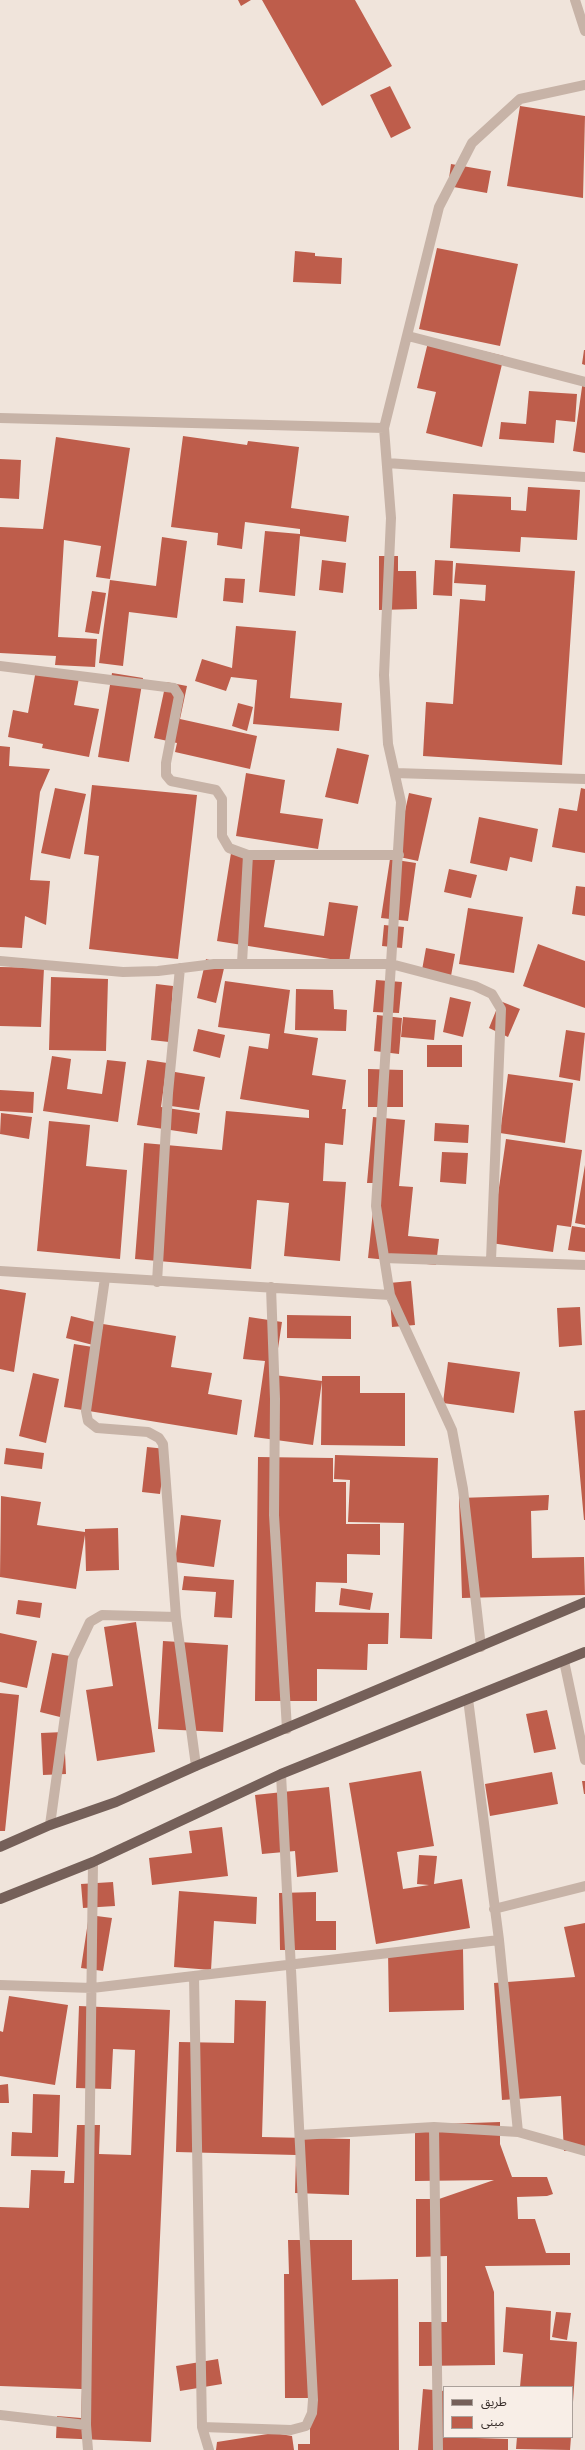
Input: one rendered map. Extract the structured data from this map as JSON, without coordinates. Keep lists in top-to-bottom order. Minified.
{"legend":["طريق","مبنى"]}
